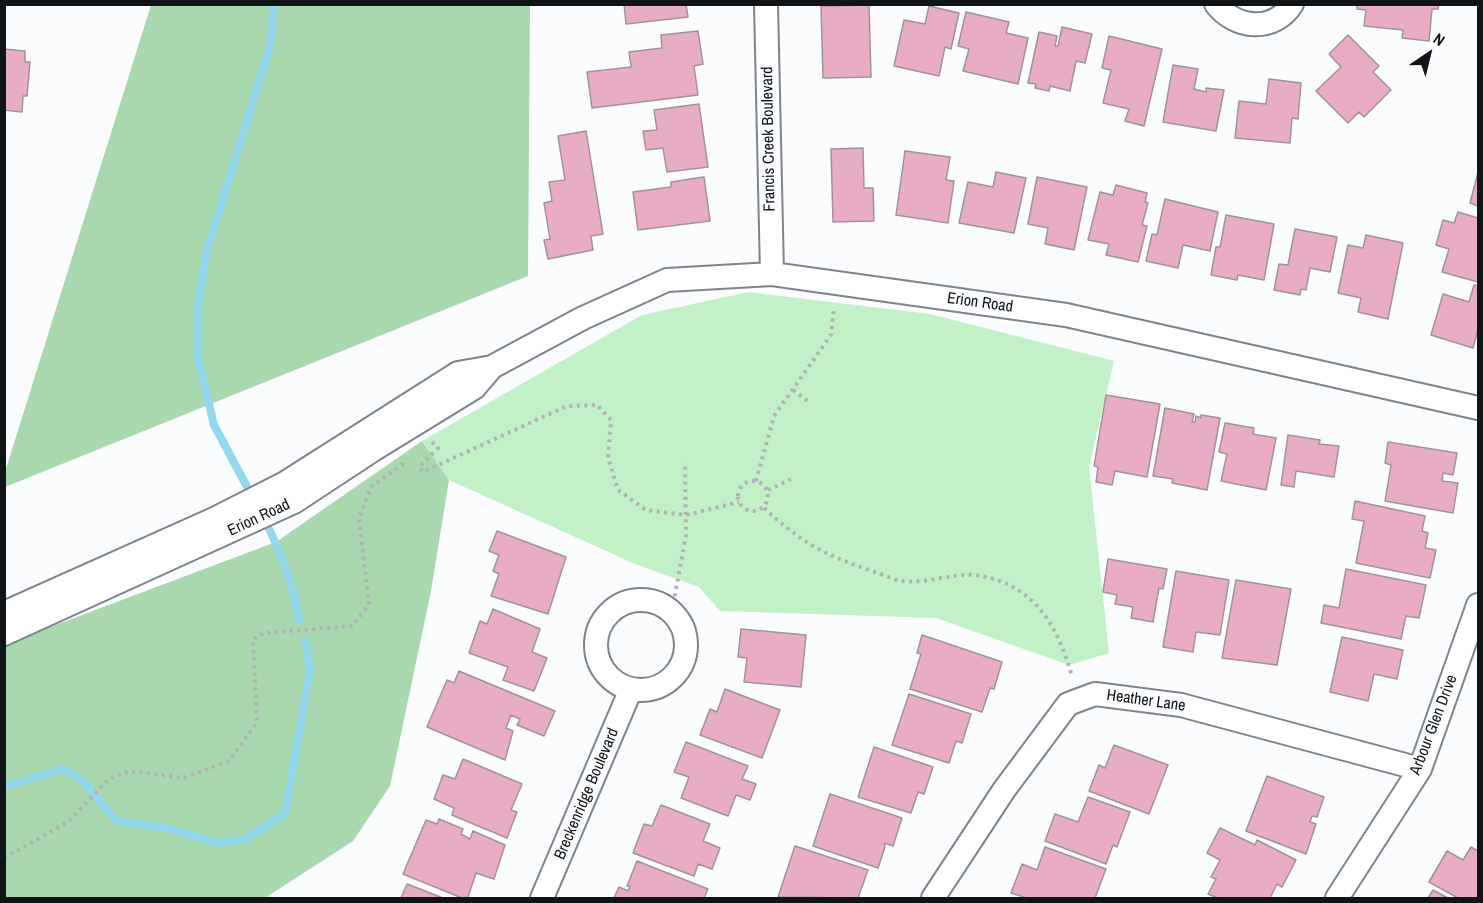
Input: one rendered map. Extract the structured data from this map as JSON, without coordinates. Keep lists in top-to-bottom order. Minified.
{"streets":{"street":["Francis Creek Boulevard","Erion Road","Heather Lane","Arbour Glen Drive","Breckenridge Boulevard"]},"crossings":[["Francis Creek Boulevard","Erion Road"],["Heather Lane","Arbour Glen Drive"]],"north":"top right"}
